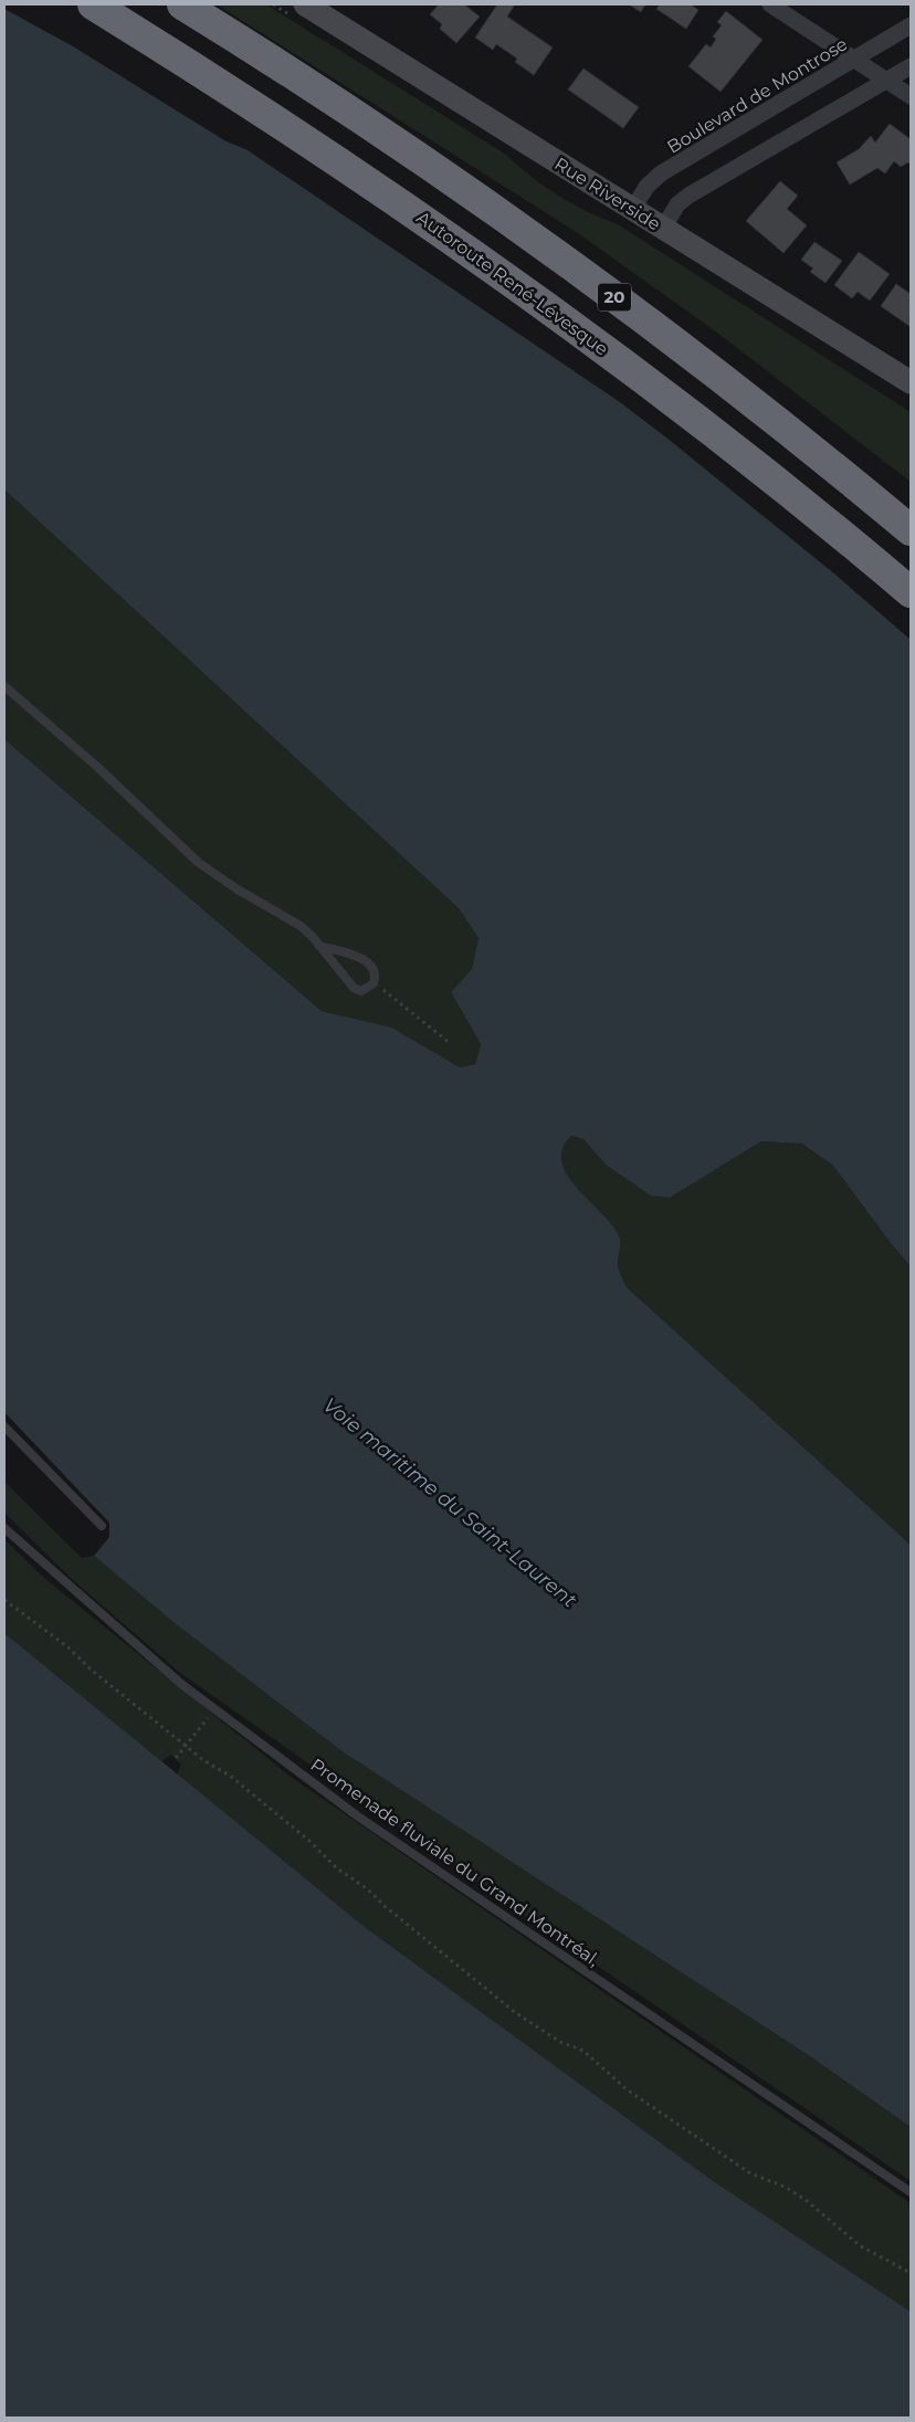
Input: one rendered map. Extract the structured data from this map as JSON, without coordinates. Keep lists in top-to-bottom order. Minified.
{"streets":{"highway":["Autoroute René-Lévesque","20"],"street":["Boulevard de Montrose","Rue Riverside"],"lane":["Promenade fluviale du Grand Montréal,"]},"crossings":[["Boulevard de Montrose","Rue Riverside"]],"water":["Voie maritime du Saint-Laurent"]}
